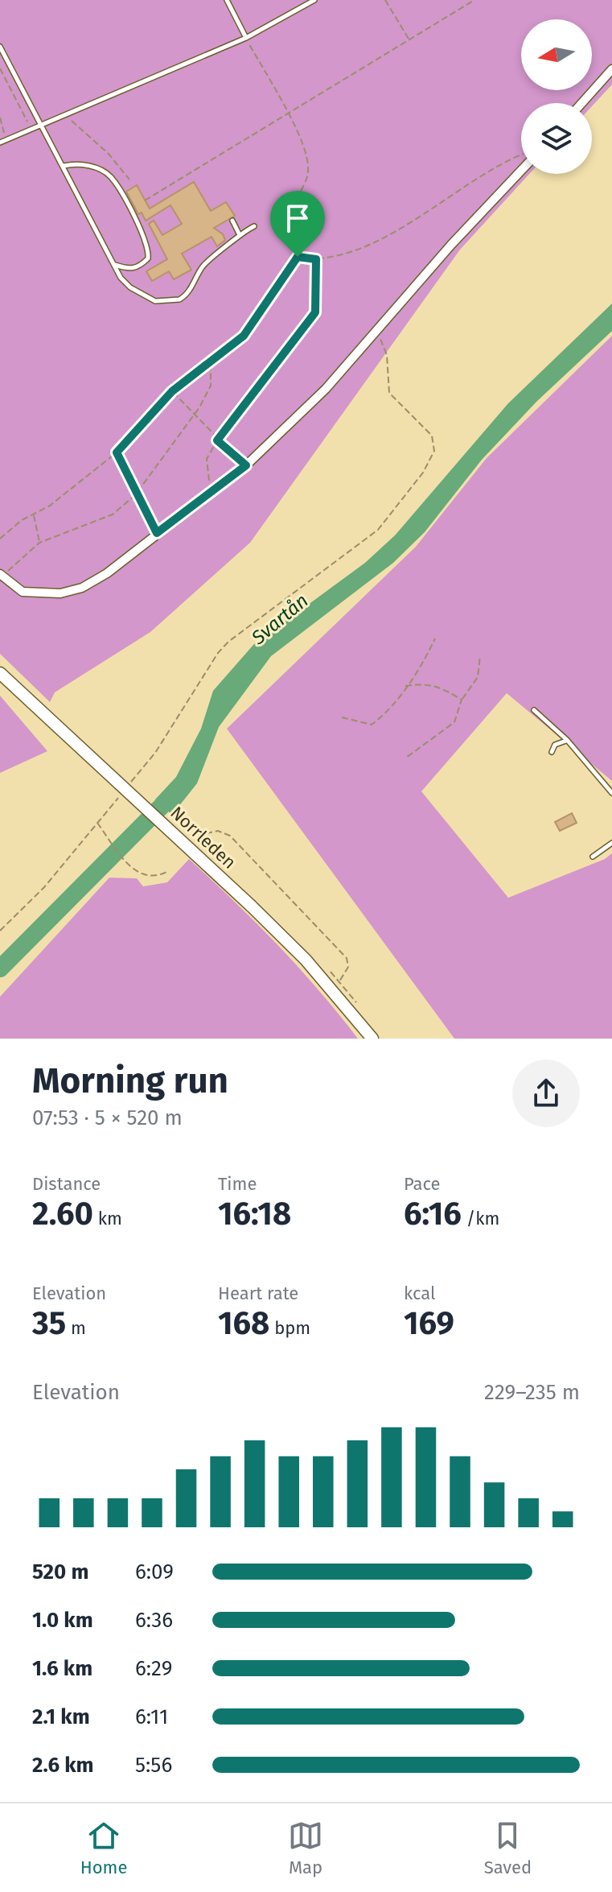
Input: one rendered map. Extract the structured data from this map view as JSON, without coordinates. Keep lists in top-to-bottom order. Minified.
{"streets":{"main road":["Norrleden"]},"water":["Svartån"],"north":"left","page":{"heading":["Morning run","07:53 · 5 × 520 m"],"stats":[["Distance","2.60 km"],["Time","16:18"],["Pace","6:16 /km"],["Elevation","35 m"],["Heart rate","168 bpm"],["kcal","169"]],"chart":["Elevation","229–235 m"],"list":[{"name":"520 m","note":"6:09"},{"name":"1.0 km","note":"6:36"},{"name":"1.6 km","note":"6:29"},{"name":"2.1 km","note":"6:11"},{"name":"2.6 km","note":"5:56"}],"tabs":["Home","Map","Saved"]}}
